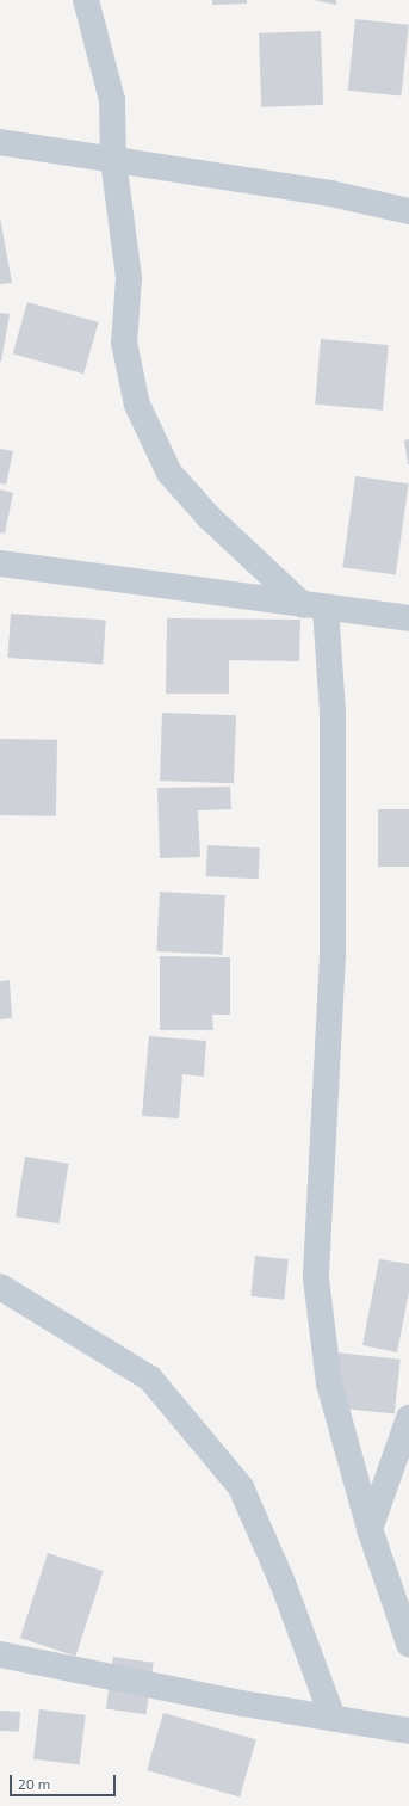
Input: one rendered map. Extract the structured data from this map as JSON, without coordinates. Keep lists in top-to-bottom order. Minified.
{"scale_bar":"20 m"}
